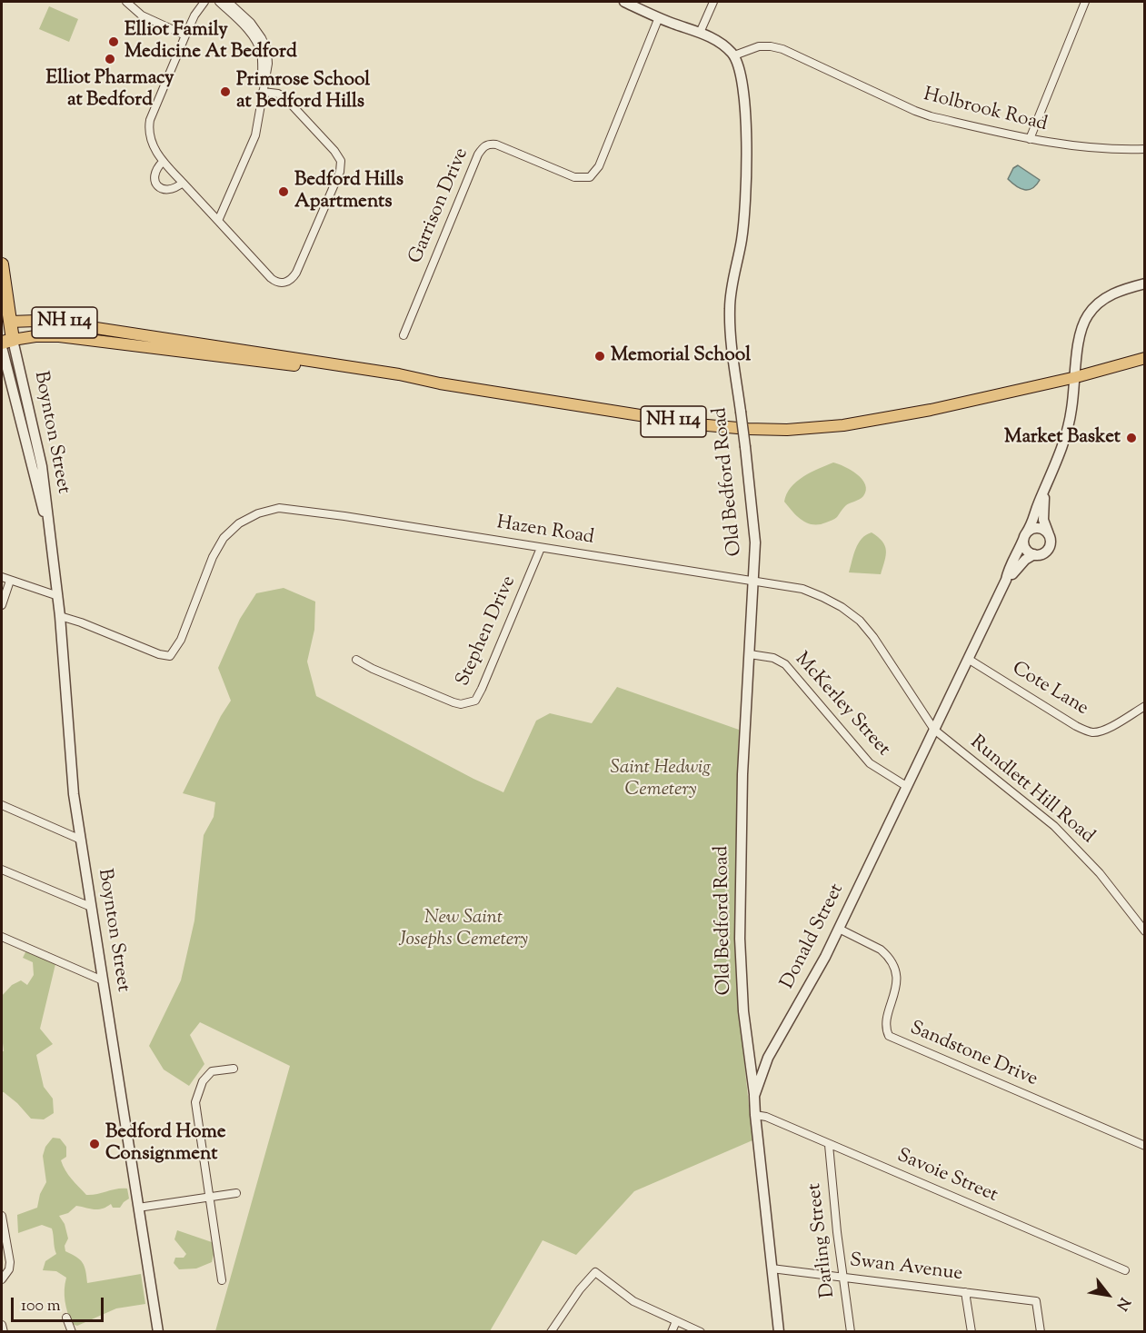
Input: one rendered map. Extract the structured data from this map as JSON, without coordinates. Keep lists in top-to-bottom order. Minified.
{"streets":{"main road":["NH 114"],"street":["Holbrook Road","Garrison Drive","Boynton Street","Old Bedford Road","Hazen Road","Stephen Drive","Cote Lane","McKerley Street","Rundlett Hill Road","Donald Street","Sandstone Drive","Savoie Street","Darling Street","Swan Avenue"]},"crossings":[["Holbrook Road","Old Bedford Road"],["NH 114","Boynton Street"],["NH 114","Donald Street"],["Boynton Street","Hazen Road"],["Old Bedford Road","Hazen Road"],["Old Bedford Road","McKerley Street"],["Old Bedford Road","Donald Street"],["Hazen Road","Stephen Drive"],["Hazen Road","Rundlett Hill Road"],["Hazen Road","Donald Street"],["Cote Lane","Donald Street"],["McKerley Street","Donald Street"],["Rundlett Hill Road","Donald Street"],["Donald Street","Sandstone Drive"],["Donald Street","Savoie Street"],["Donald Street","Swan Avenue"],["Savoie Street","Darling Street"],["Darling Street","Swan Avenue"]],"parks":["Saint Hedwig Cemetery","New Saint Josephs Cemetery"],"places":["Elliot Family Medicine At Bedford","Elliot Pharmacy at Bedford","Primrose School at Bedford Hills","Bedford Hills Apartments","Memorial School","Market Basket","Bedford Home Consignment"],"scale_bar":"100 m","north":"bottom right"}
